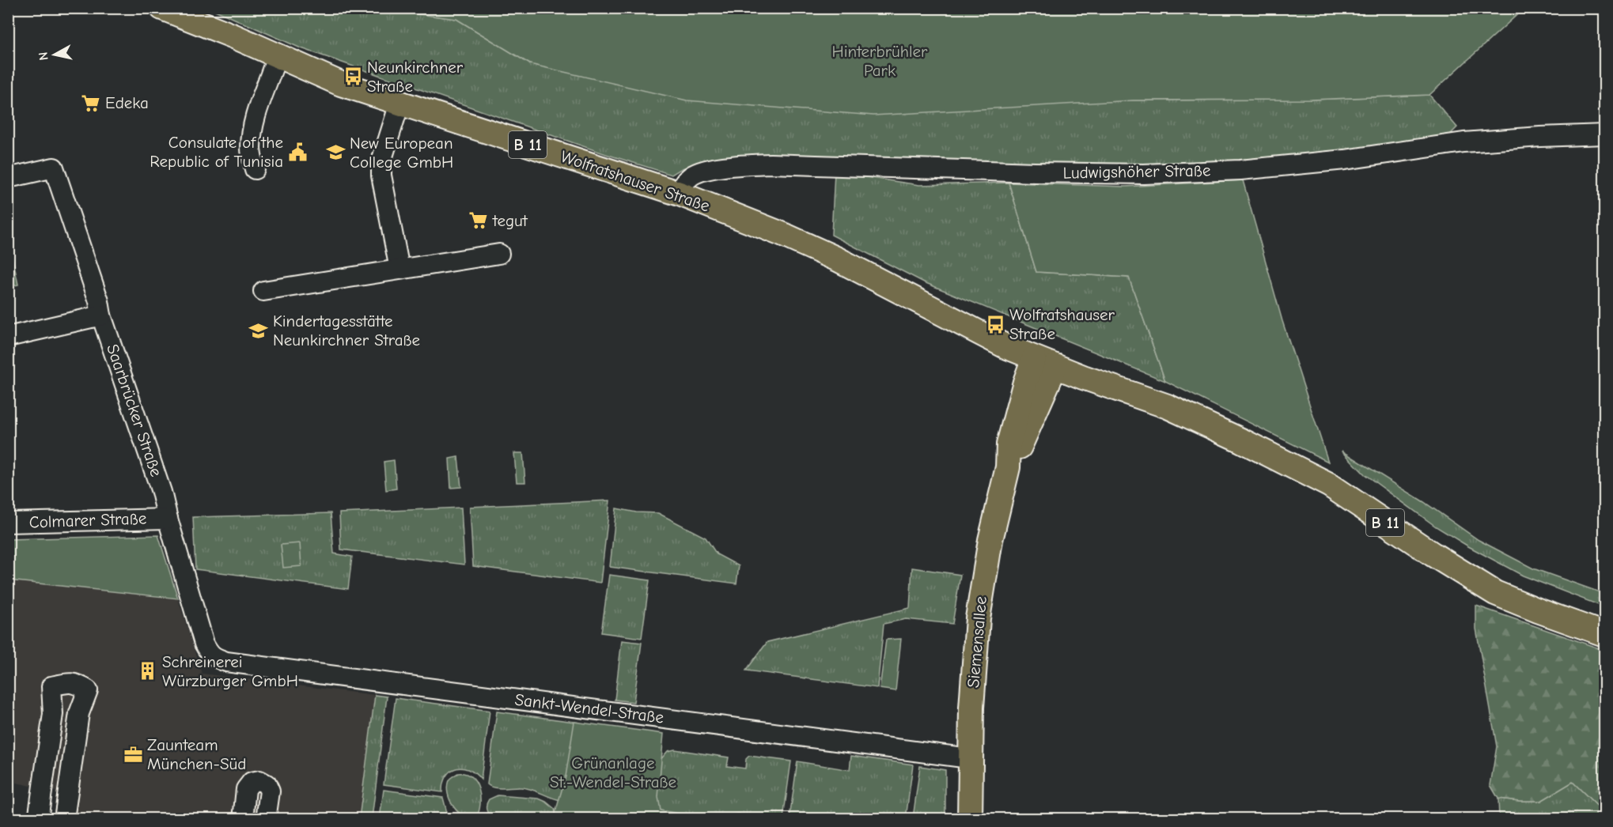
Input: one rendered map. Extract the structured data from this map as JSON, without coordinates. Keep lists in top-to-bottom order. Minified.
{"streets":{"main road":["B 11","Wolfratshauser Straße","Siemensallee"],"street":["Ludwigshöher Straße","Saarbrücker Straße","Colmarer Straße","Sankt-Wendel-Straße"]},"crossings":[["Ludwigshöher Straße","Wolfratshauser Straße"],["Wolfratshauser Straße","Siemensallee"],["Saarbrücker Straße","Colmarer Straße"],["Saarbrücker Straße","Sankt-Wendel-Straße"],["Siemensallee","Sankt-Wendel-Straße"]],"parks":["Hinterbrühler Park","Grünanlage St.-Wendel-Straße"],"places":{"bus stop":["Neunkirchner Straße","Wolfratshauser Straße"],"supermarket":["Edeka","tegut"],"public building":["Consulate of the Republic of Tunisia"],"school or university":["New European College GmbH","Kindertagesstätte Neunkirchner Straße"],"building":["Schreinerei Würzburger GmbH"],"office":["Zaunteam München-Süd"]},"north":"left"}
